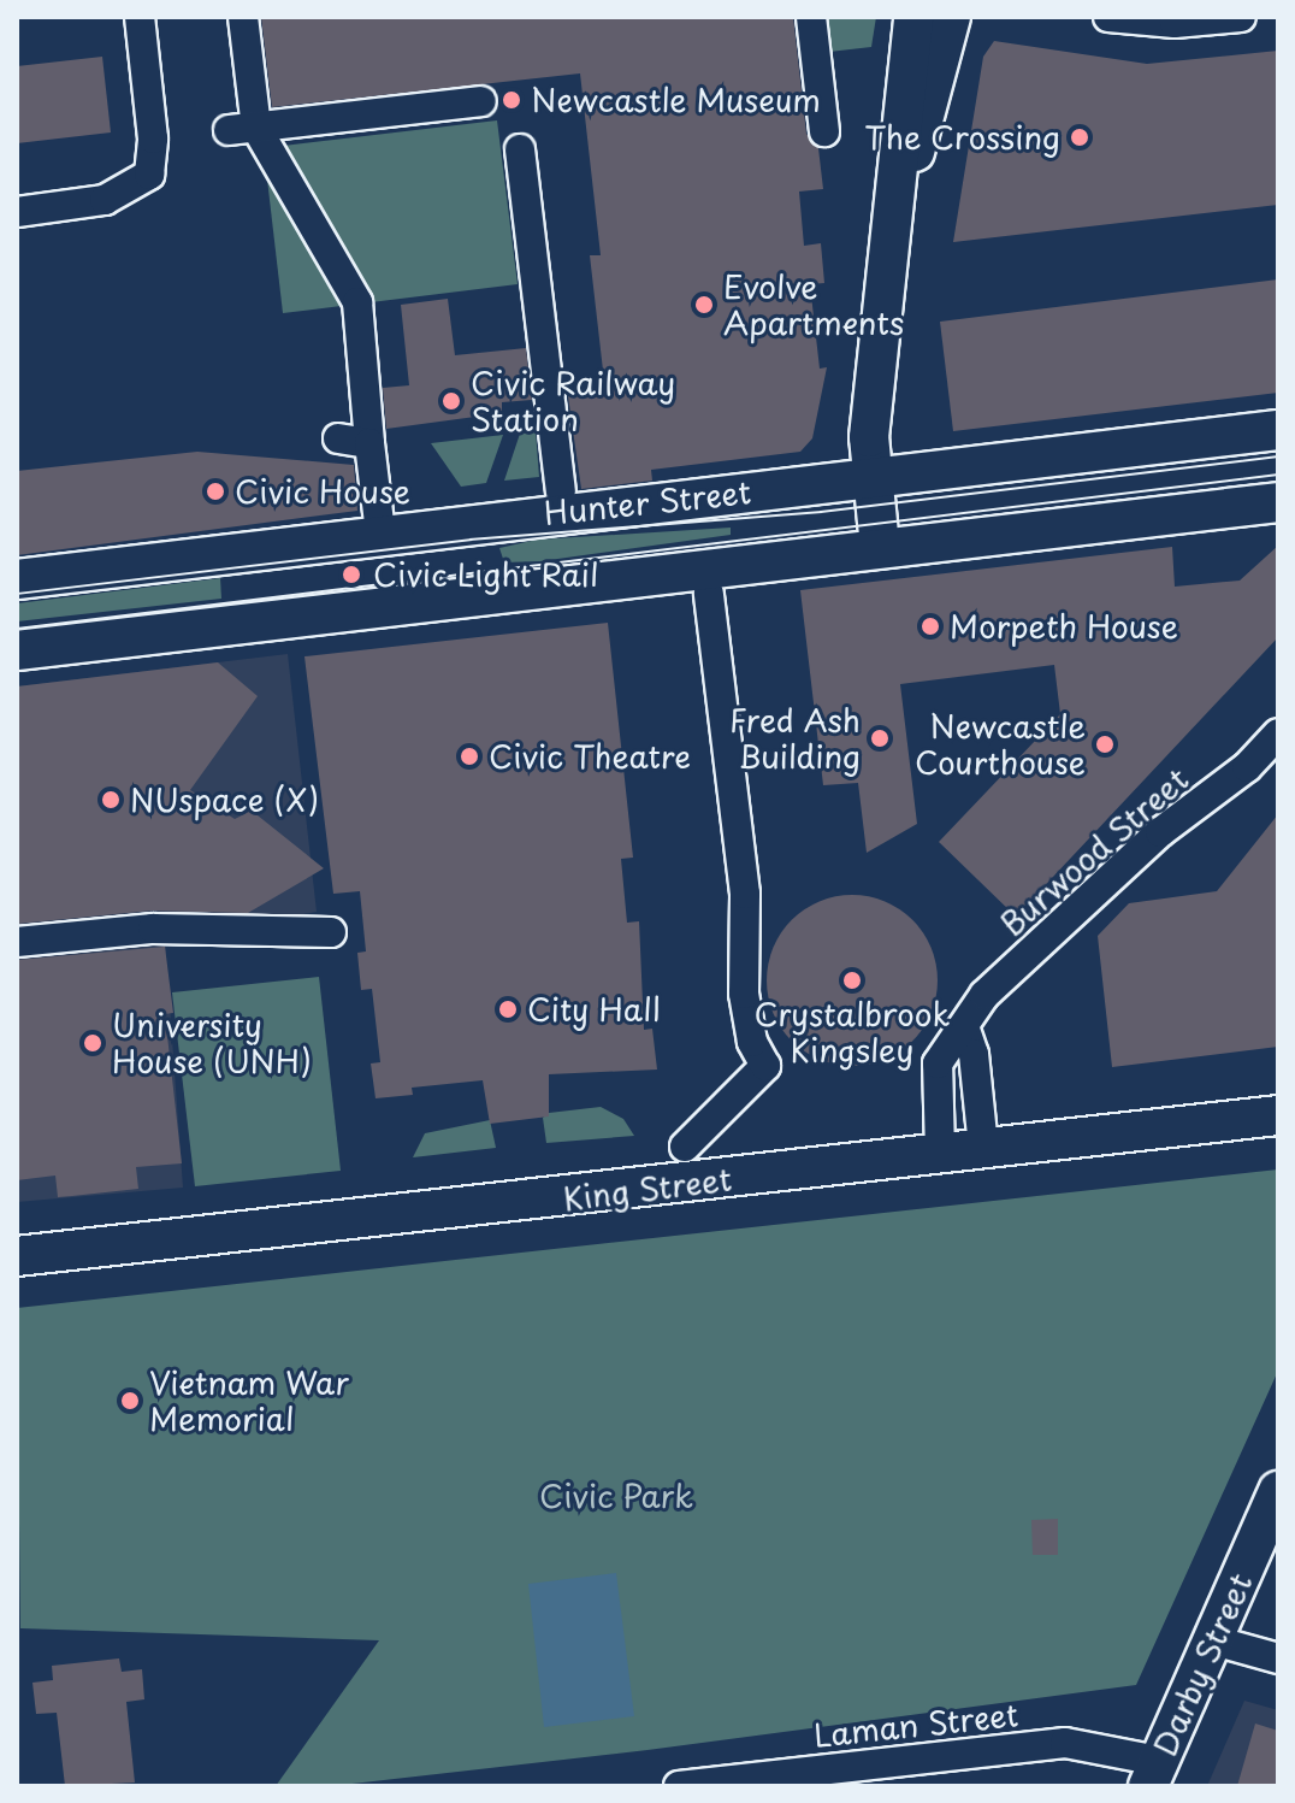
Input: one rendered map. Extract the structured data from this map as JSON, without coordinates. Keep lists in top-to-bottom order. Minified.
{"streets":{"main road":["Hunter Street","King Street","Darby Street"],"street":["Burwood Street","Laman Street"]},"crossings":[["Burwood Street","King Street"],["Darby Street","Laman Street"]],"parks":["Civic Park"],"places":["Newcastle Museum","The Crossing","Evolve Apartments","Civic Railway Station","Civic House","Civic Light Rail","Morpeth House","Fred Ash Building","Newcastle Courthouse","Civic Theatre","NUspace (X)","Crystalbrook Kingsley","City Hall","University House (UNH)","Vietnam War Memorial"]}
